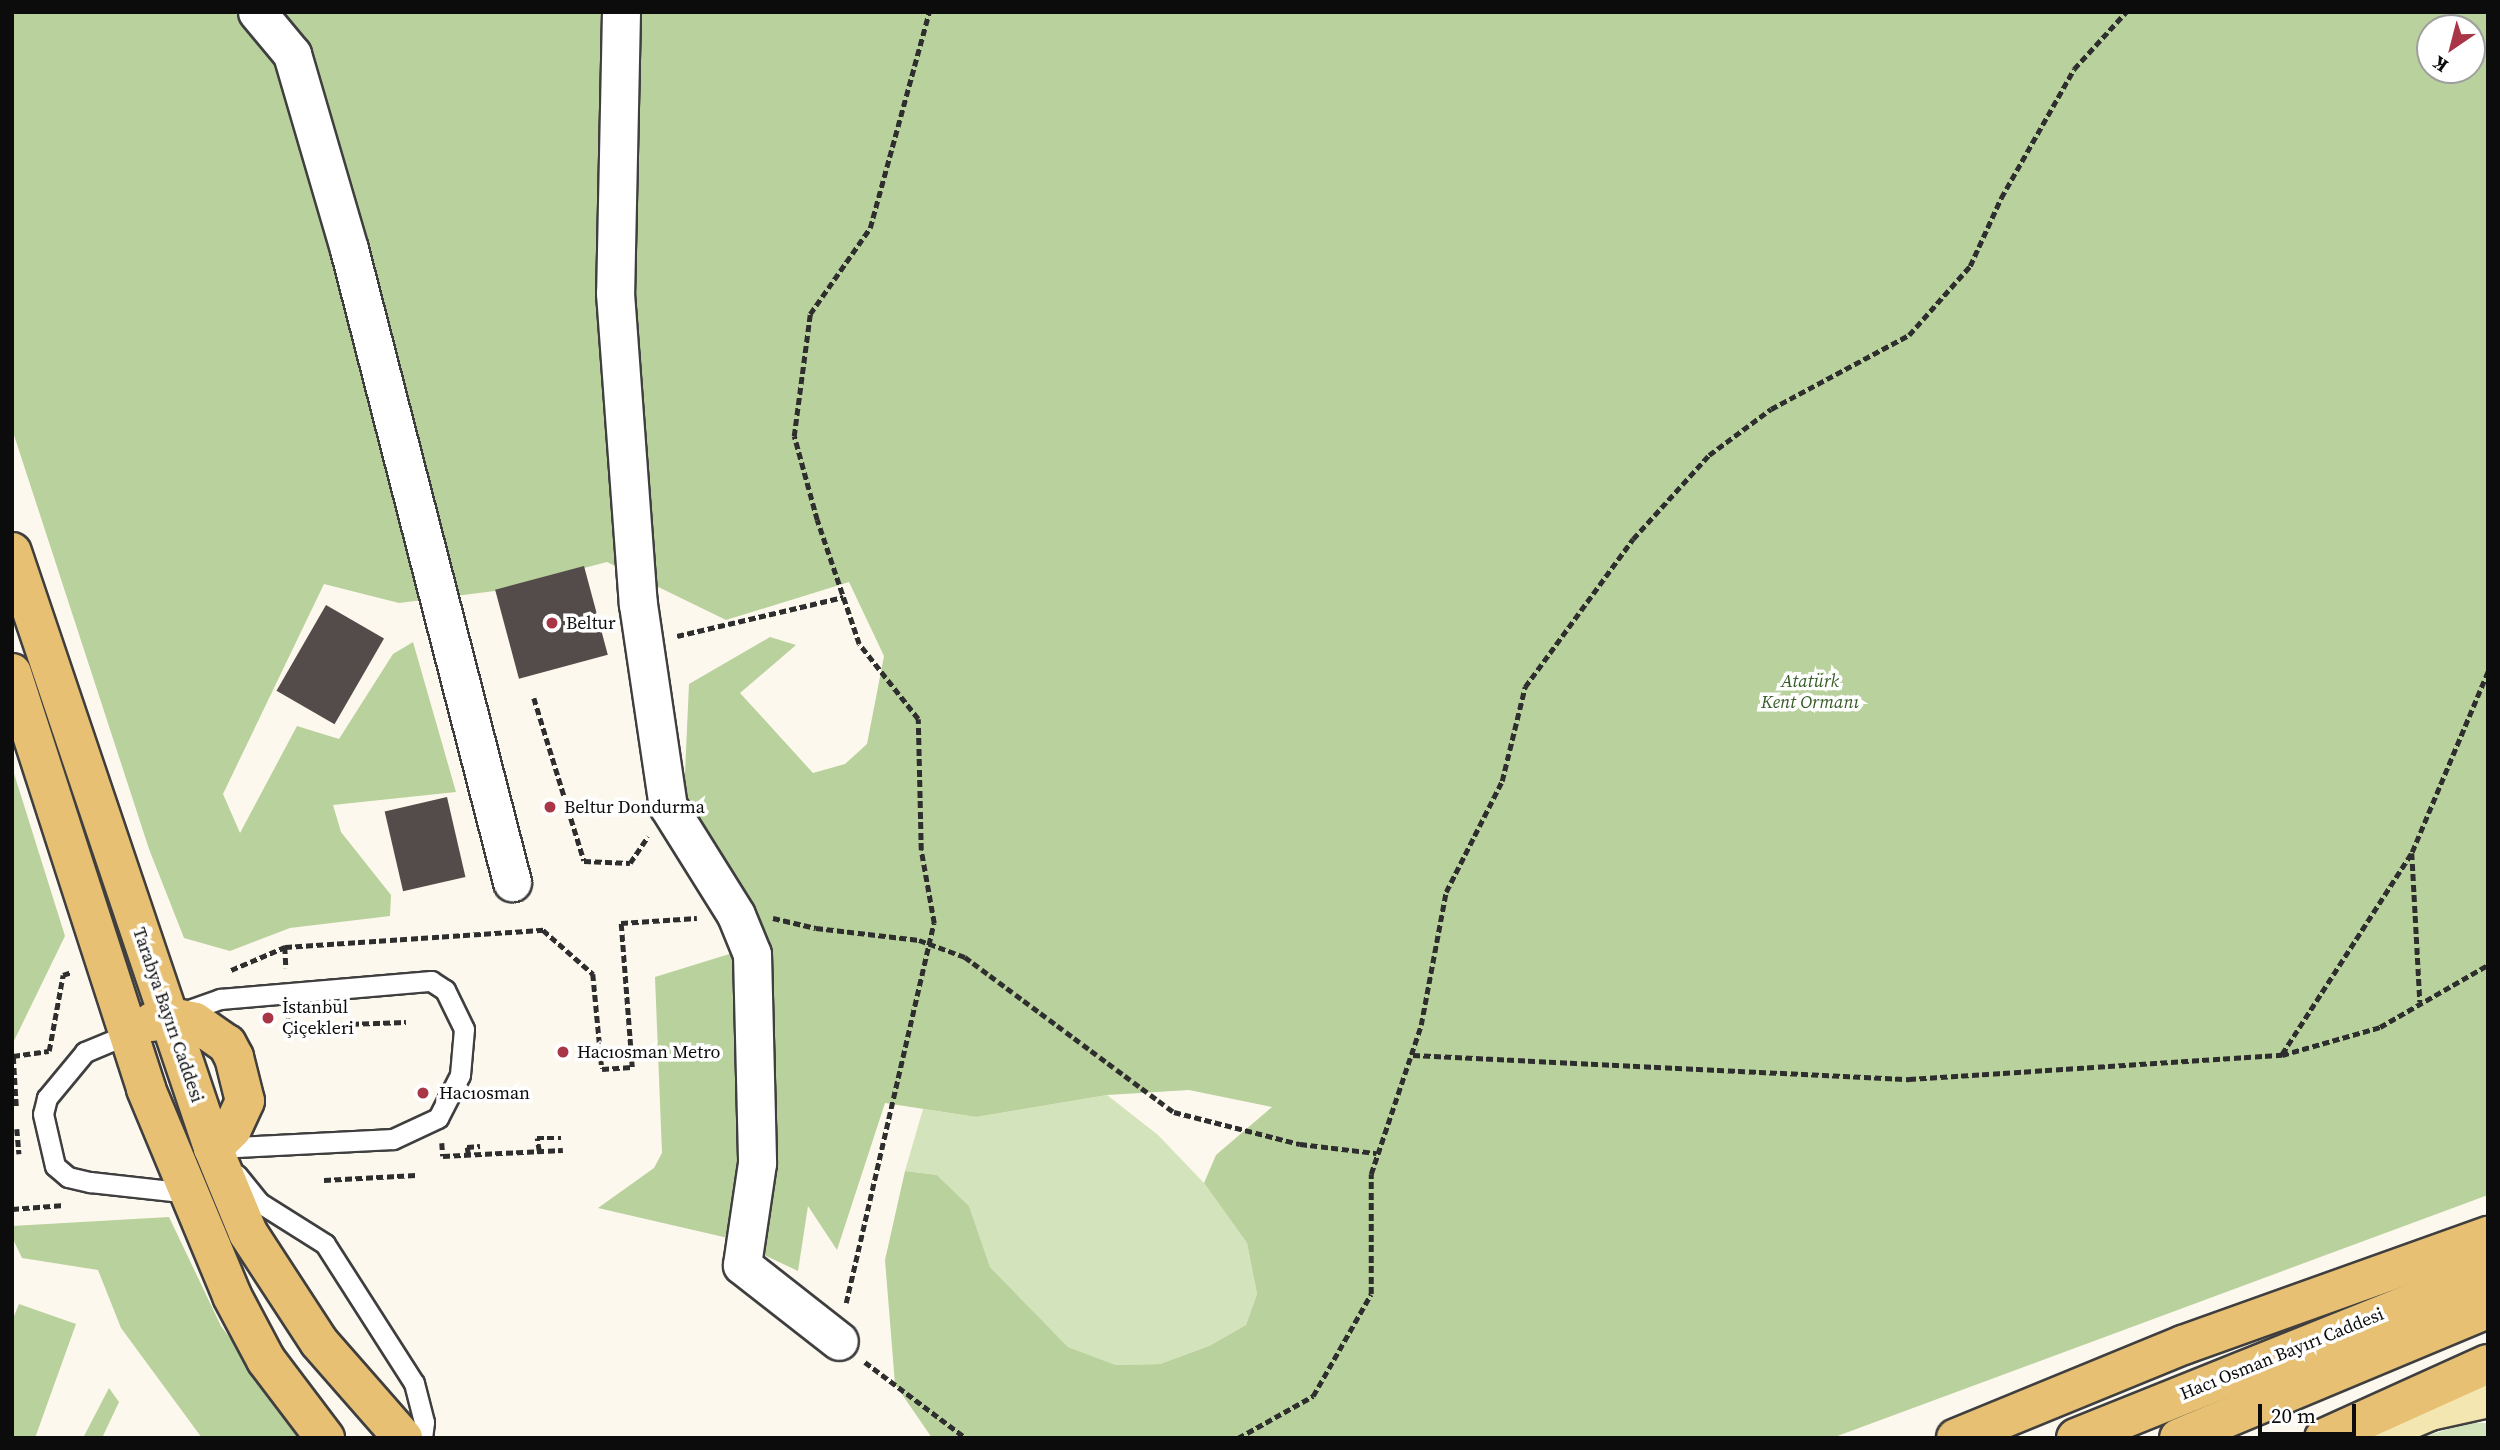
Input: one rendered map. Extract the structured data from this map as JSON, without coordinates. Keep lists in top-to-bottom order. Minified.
{"streets":{"main road":["Tarabya Bayırı Caddesi","Hacı Osman Bayırı Caddesi"]},"parks":["Atatürk Kent Ormanı"],"places":["Beltur","Beltur Dondurma","İstanbul Çiçekleri","Hacıosman Metro","Hacıosman"],"scale_bar":"20 m","north":"bottom left"}
